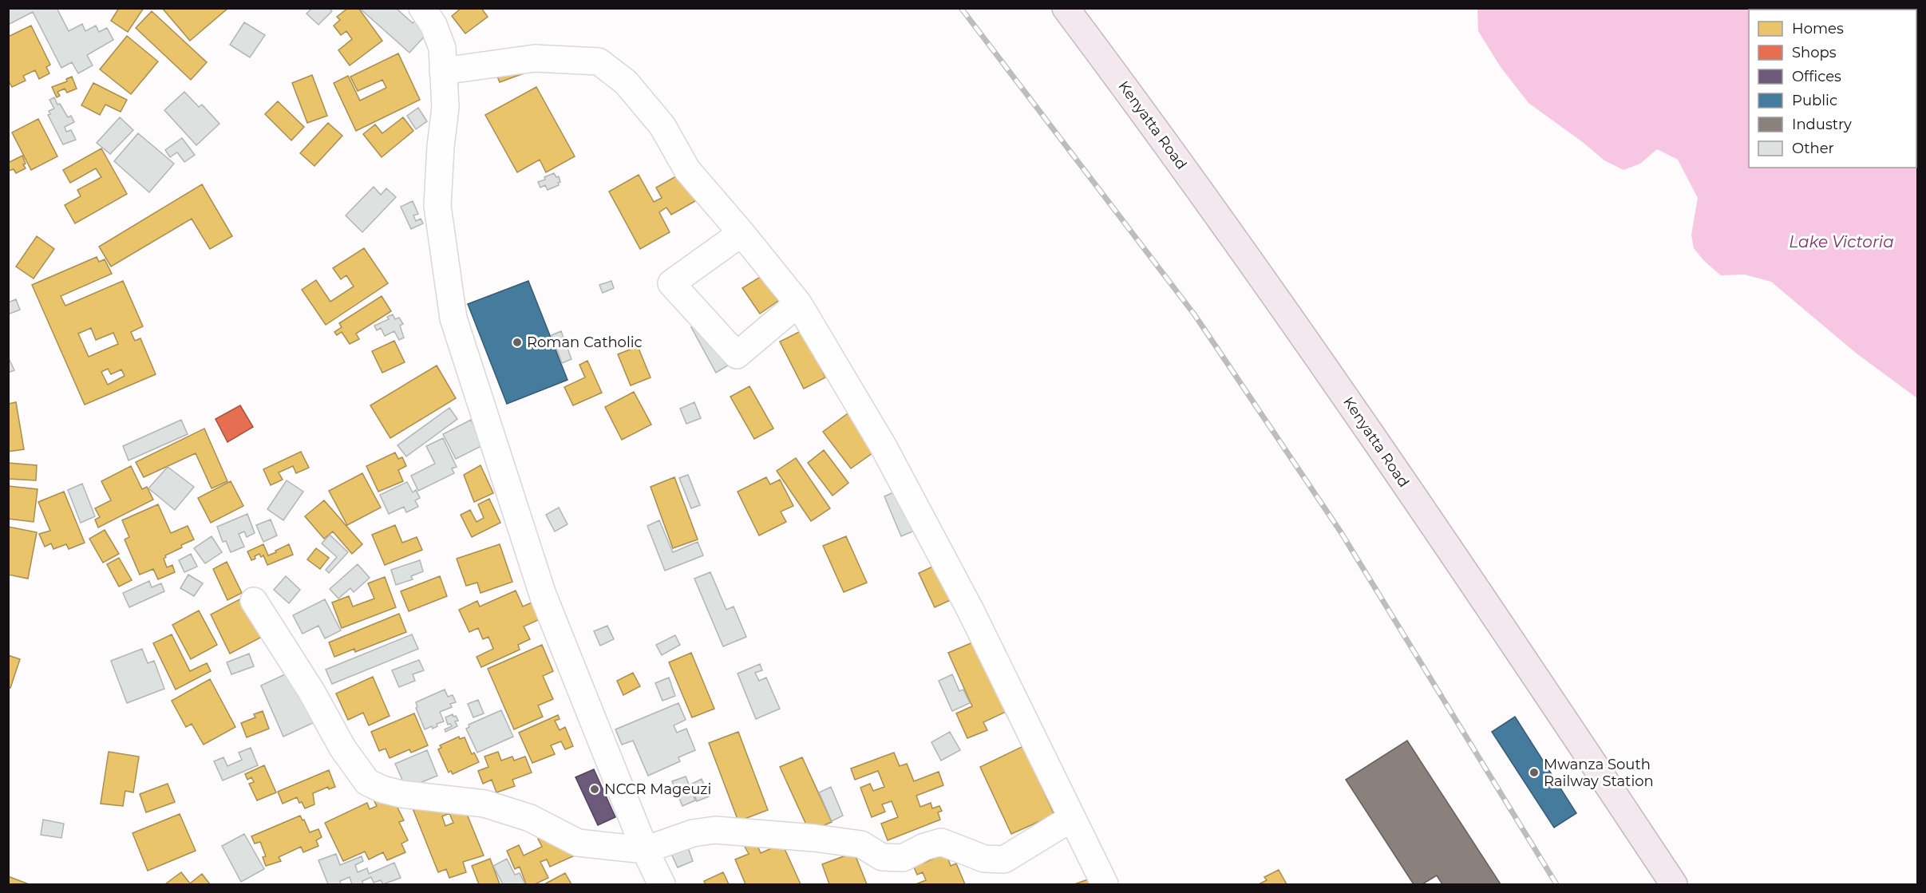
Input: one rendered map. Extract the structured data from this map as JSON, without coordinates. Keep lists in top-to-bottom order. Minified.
{"streets":{"highway":["Kenyatta Road"]},"water":["Lake Victoria"],"places":["Roman Catholic","Mwanza South Railway Station","NCCR Mageuzi"],"legend":["Homes","Shops","Offices","Public","Industry","Other"]}
